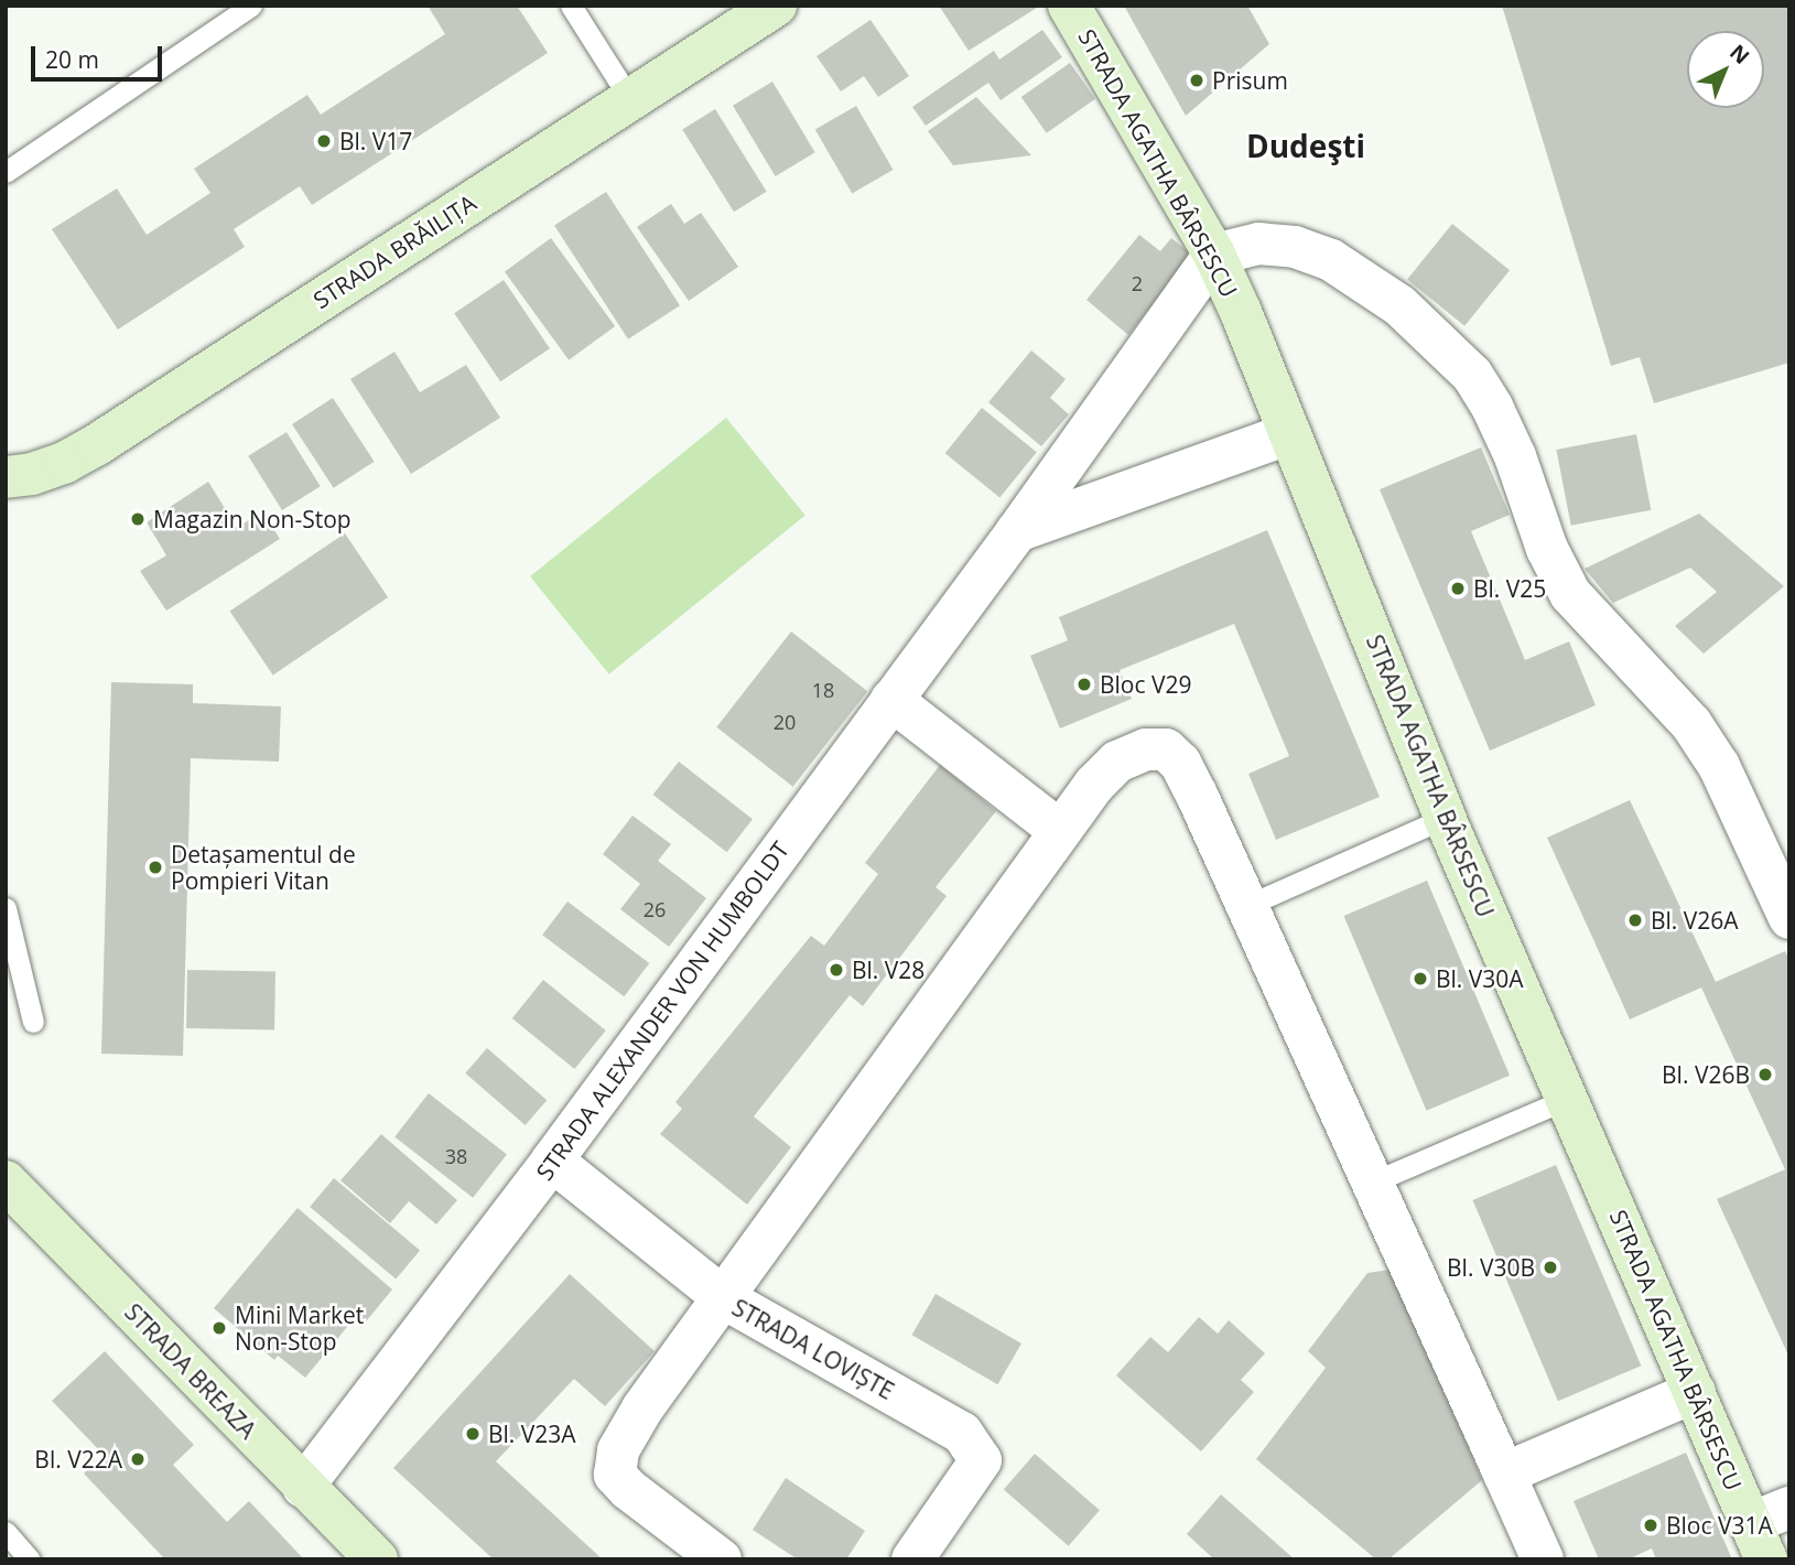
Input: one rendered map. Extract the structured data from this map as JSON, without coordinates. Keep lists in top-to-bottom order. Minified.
{"streets":{"street":["STRADA AGATHA BÂRSESCU","STRADA BRĂILIȚA","STRADA ALEXANDER VON HUMBOLDT","STRADA LOVIȘTE","STRADA BREAZA"]},"crossings":[["STRADA AGATHA BÂRSESCU","STRADA ALEXANDER VON HUMBOLDT"],["STRADA ALEXANDER VON HUMBOLDT","STRADA LOVIȘTE"],["STRADA ALEXANDER VON HUMBOLDT","STRADA BREAZA"]],"districts":["Dudeşti"],"places":["Prisum","Bl. V17","Magazin Non-Stop","Bl. V25","Bloc V29","Detașamentul de Pompieri Vitan","Bl. V26A","Bl. V28","Bl. V30A","Bl. V26B","Bl. V30B","Mini Market Non-Stop","Bl. V23A","Bl. V22A","Bloc V31A"],"house_numbers":["2","18","20","26","38"],"scale_bar":"20 m","north":"top right"}
